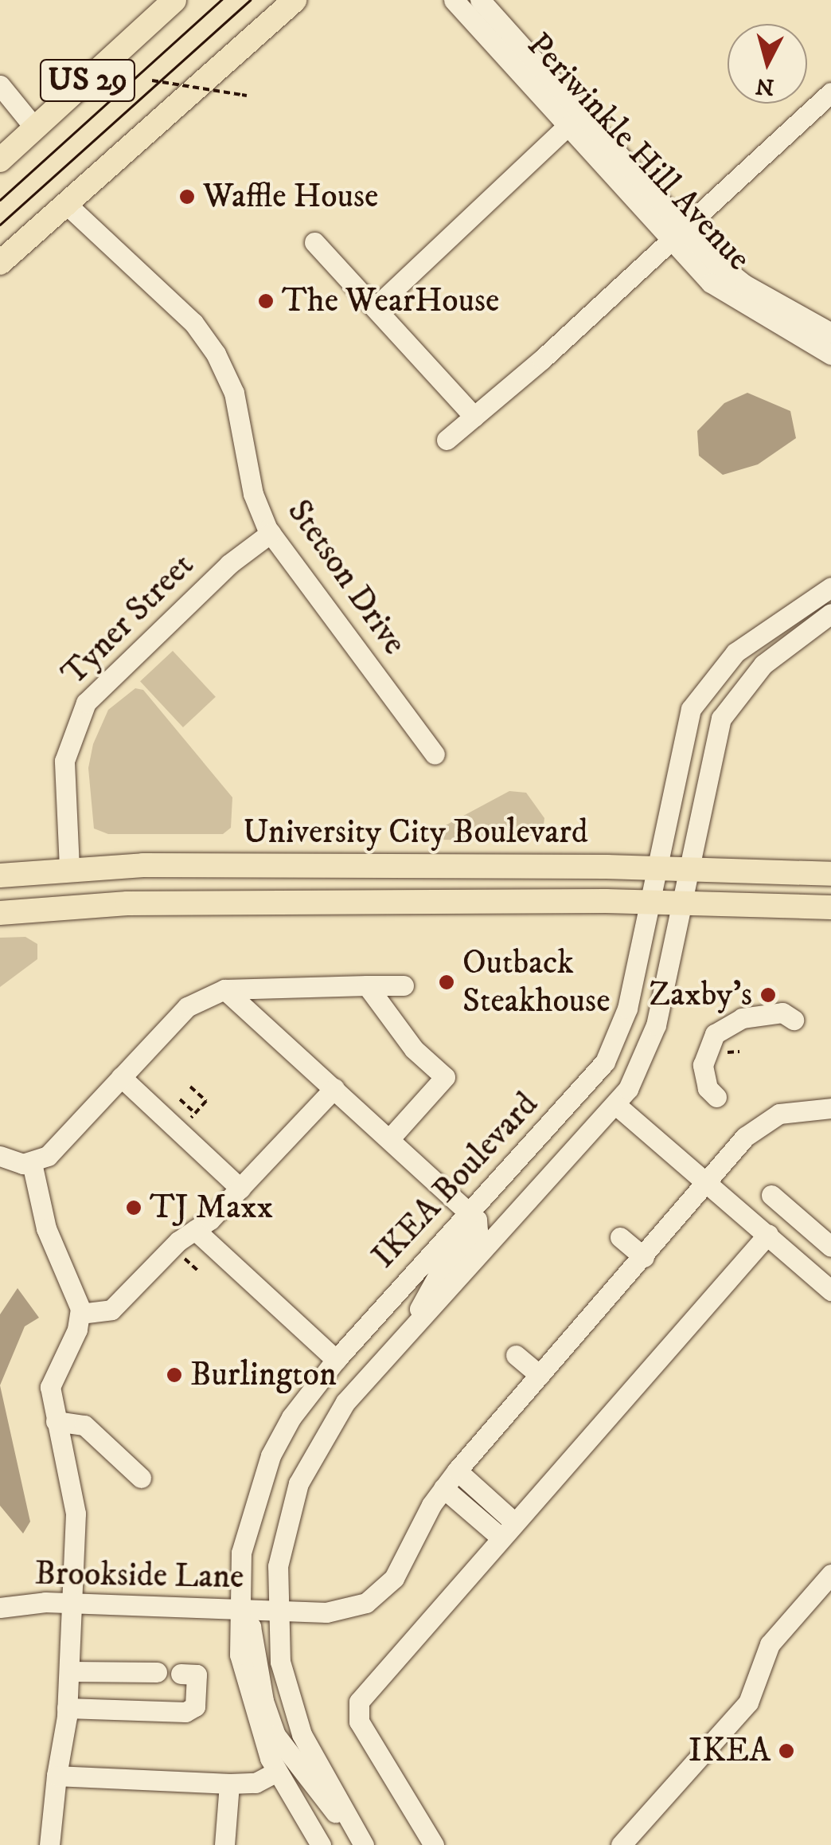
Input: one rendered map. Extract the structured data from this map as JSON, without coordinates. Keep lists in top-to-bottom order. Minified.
{"streets":{"main road":["US 29","University City Boulevard"],"street":["Periwinkle Hill Avenue","Stetson Drive","Tyner Street","IKEA Boulevard","Brookside Lane"]},"crossings":[["Stetson Drive","Tyner Street"],["Tyner Street","University City Boulevard"],["University City Boulevard","IKEA Boulevard"],["IKEA Boulevard","Brookside Lane"]],"places":["Waffle House","The WearHouse","Outback Steakhouse","Zaxby's","TJ Maxx","Burlington","IKEA"],"north":"bottom"}
